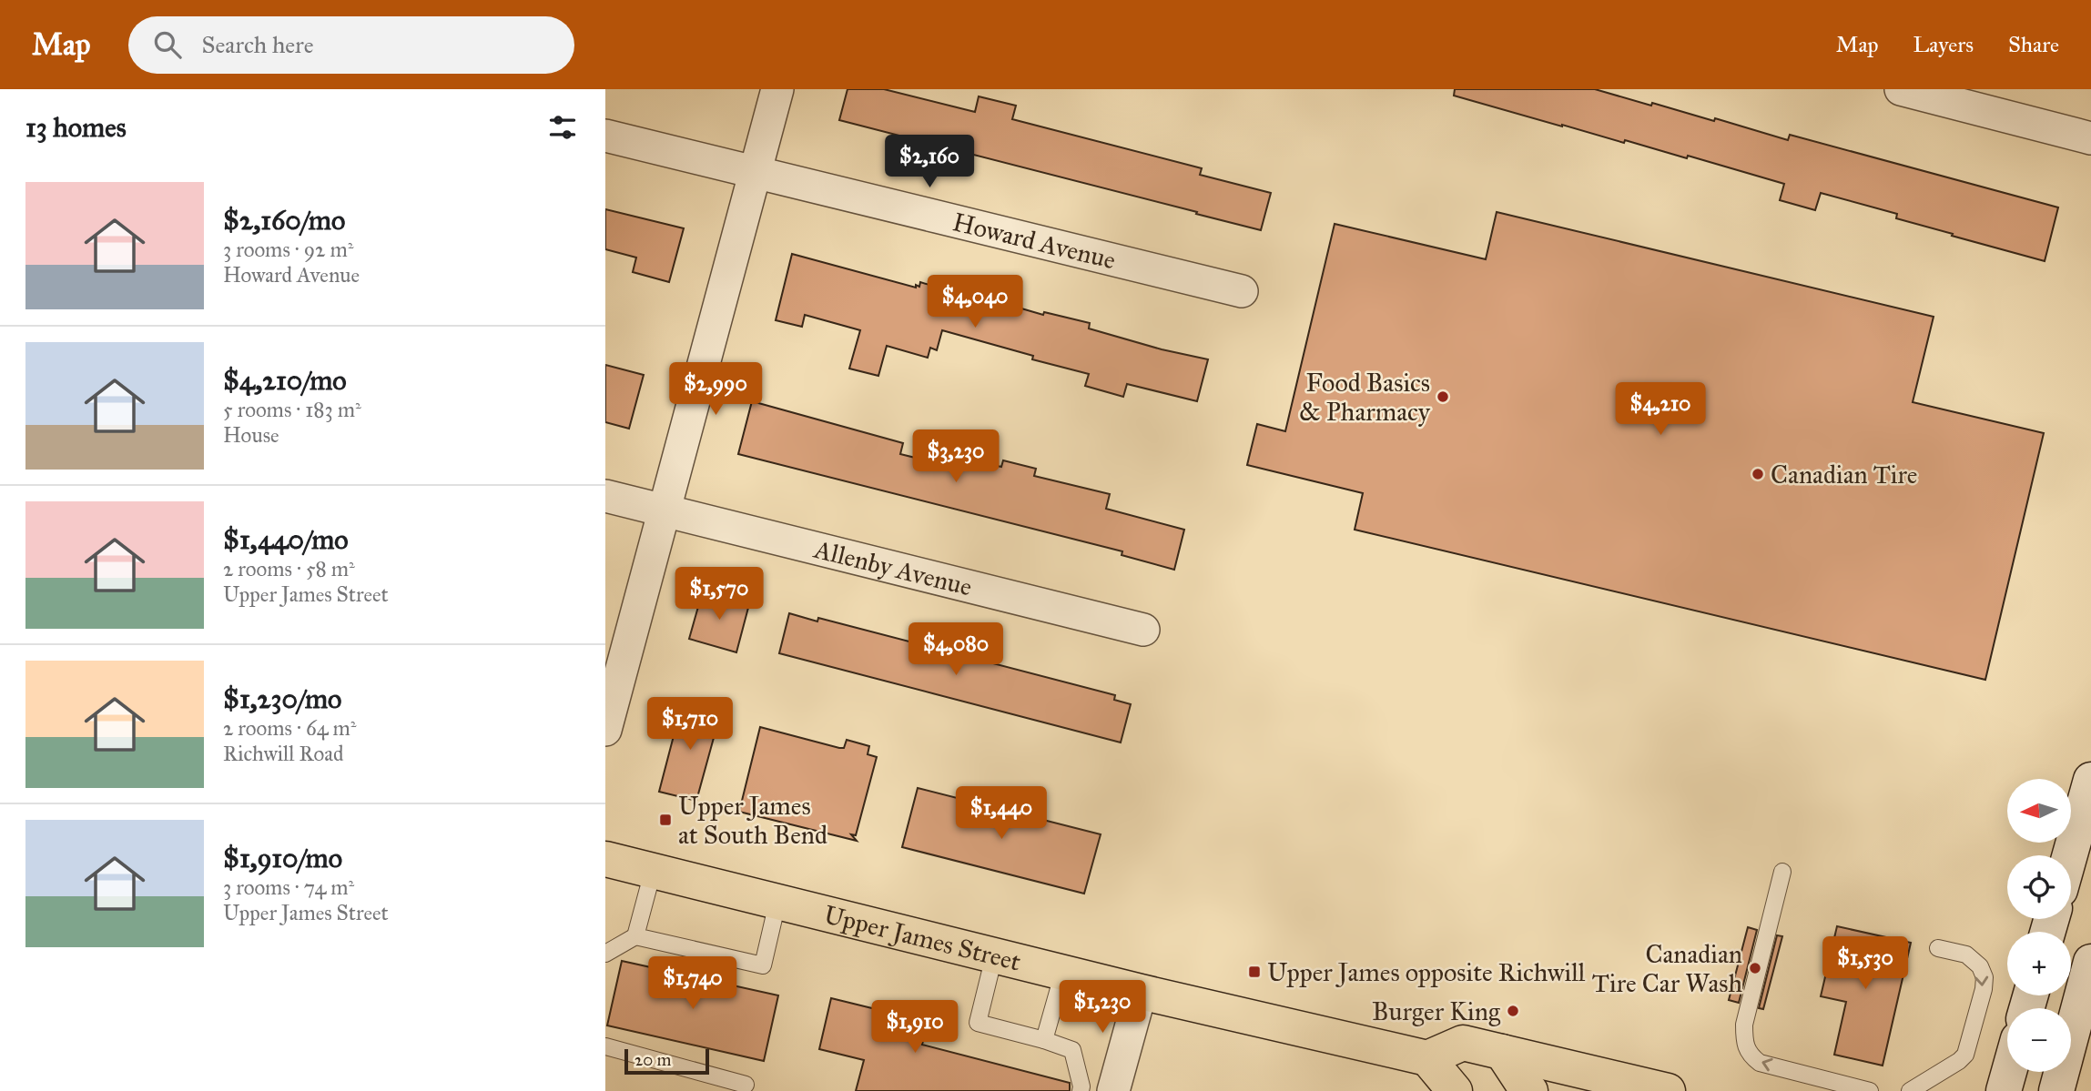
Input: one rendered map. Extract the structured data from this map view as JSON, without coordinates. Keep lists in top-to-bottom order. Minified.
{"streets":{"main road":["Upper James Street"],"street":["Howard Avenue","Allenby Avenue"]},"places":{"other":["Food Basics & Pharmacy","Canadian Tire","Canadian Tire Car Wash","Burger King"],"transit":["Upper James at South Bend","Upper James opposite Richwill"]},"scale_bar":"20 m","north":"left","page":{"header":"Map","search":"Search here","nav":["Map","Layers","Share"],"heading":"13 homes","price":["$2,160","$4,040","$2,990","$4,210","$3,230","$1,570","$4,080","$1,710","$1,440","$1,530","$1,740","$1,230","$1,910"],"list":[{"name":"$2,160/mo","note":"3 rooms · 92 m² · Howard Avenue"},{"name":"$4,210/mo","note":"5 rooms · 183 m² · House"},{"name":"$1,440/mo","note":"2 rooms · 58 m² · Upper James Street"},{"name":"$1,230/mo","note":"2 rooms · 64 m² · Richwill Road"},{"name":"$1,910/mo","note":"3 rooms · 74 m² · Upper James Street"}],"map_buttons":["+","−"],"scale":"20 m"}}
